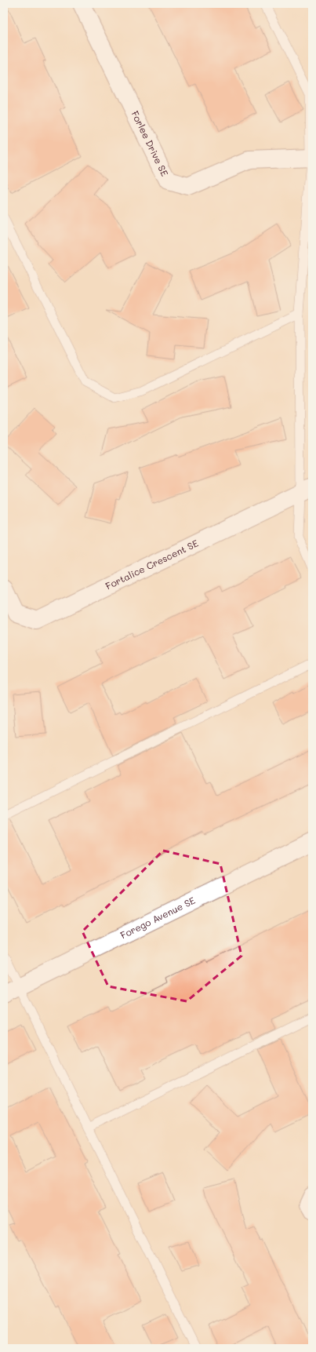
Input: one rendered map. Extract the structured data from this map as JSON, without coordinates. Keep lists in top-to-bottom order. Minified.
{"streets":{"street":["Forlee Drive SE","Fortalice Crescent SE","Forego Avenue SE"]}}
